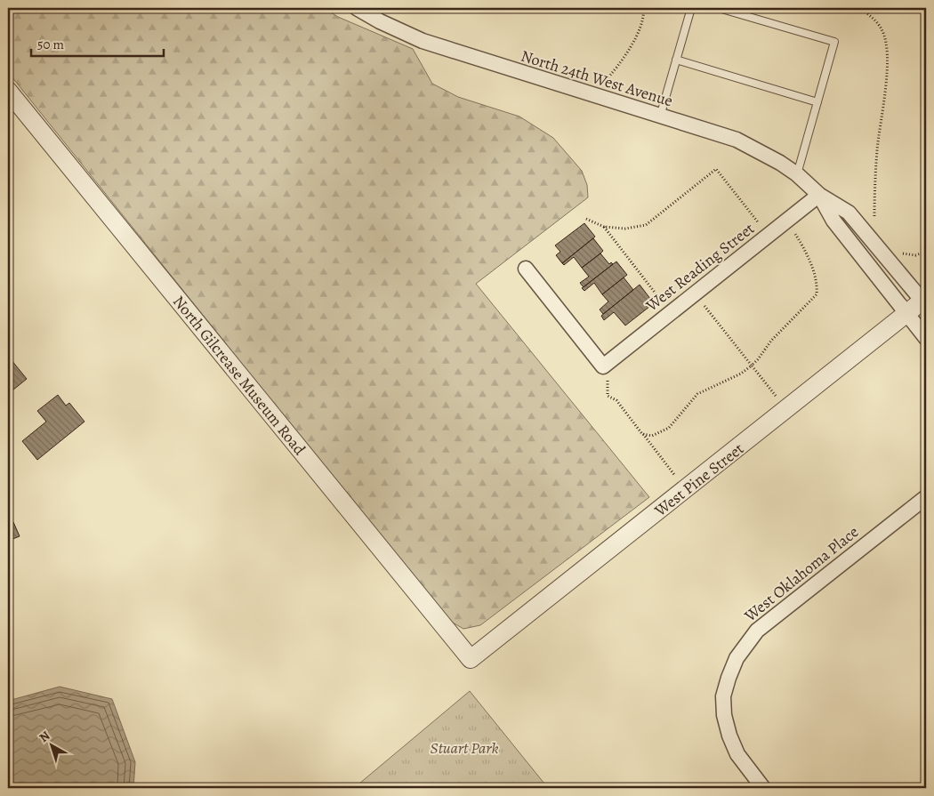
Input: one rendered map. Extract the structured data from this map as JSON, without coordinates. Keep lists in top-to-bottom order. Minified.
{"streets":{"street":["North 24th West Avenue","West Reading Street","North Gilcrease Museum Road","West Pine Street","West Oklahoma Place"]},"crossings":[["North 24th West Avenue","West Reading Street"],["North 24th West Avenue","West Pine Street"],["North Gilcrease Museum Road","West Pine Street"]],"parks":["Stuart Park"],"scale_bar":"50 m","north":"top left"}
